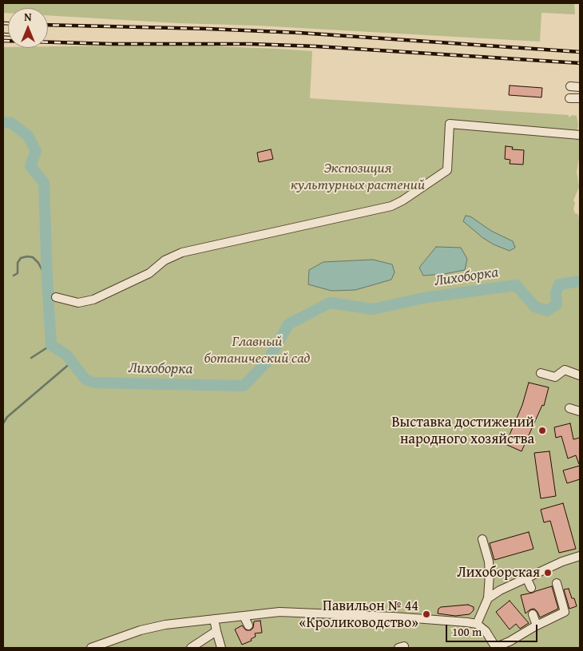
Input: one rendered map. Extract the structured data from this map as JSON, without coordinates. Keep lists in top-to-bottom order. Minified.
{"water":["Лихоборка"],"parks":["Экспозиция культурных растений","Главный ботанический сад"],"places":["Выставка достижений народного хозяйства","Лихоборская","Павильон № 44 «Кролиководство»"],"scale_bar":"100 m","north":"top"}
